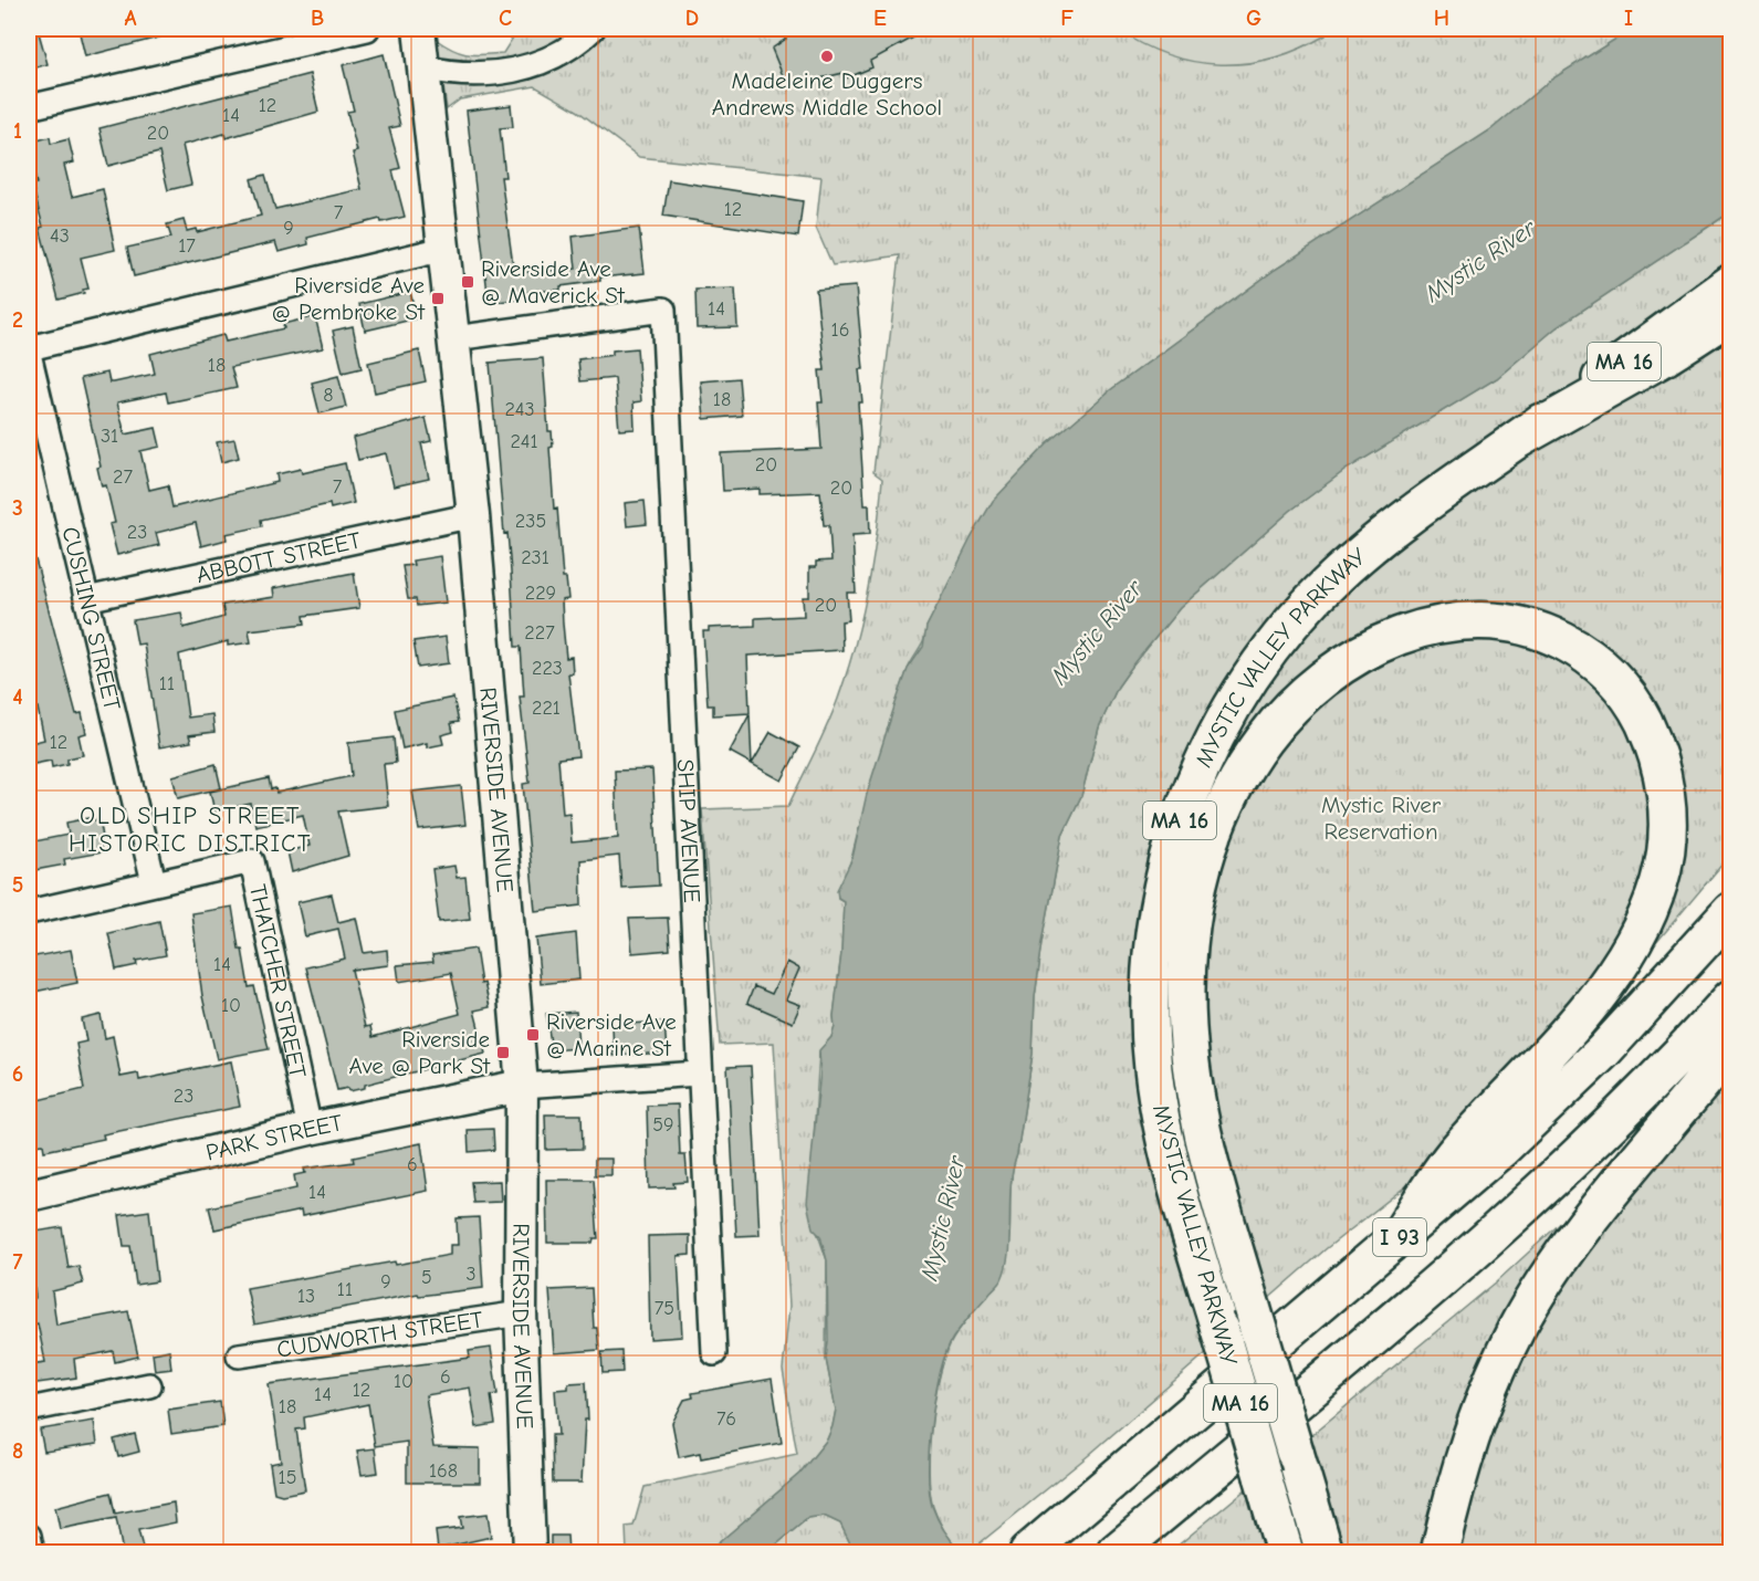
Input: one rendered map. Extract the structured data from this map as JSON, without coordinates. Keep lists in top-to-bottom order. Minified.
{"streets":{"main road":["MA 16","MYSTIC VALLEY PARKWAY","RIVERSIDE AVENUE","PARK STREET","I 93"],"street":["ABBOTT STREET","CUSHING STREET","SHIP AVENUE","THATCHER STREET","CUDWORTH STREET"]},"crossings":[["ABBOTT STREET","CUSHING STREET"],["ABBOTT STREET","RIVERSIDE AVENUE"],["CUSHING STREET","THATCHER STREET"],["RIVERSIDE AVENUE","SHIP AVENUE"],["RIVERSIDE AVENUE","PARK STREET"],["RIVERSIDE AVENUE","CUDWORTH STREET"],["THATCHER STREET","PARK STREET"]],"districts":["OLD SHIP STREET HISTORIC DISTRICT"],"water":["Mystic River"],"parks":["Mystic River Reservation"],"places":{"other":["Madeleine Duggers Andrews Middle School"],"transit":["Riverside Ave @ Maverick St","Riverside Ave @ Pembroke St","Riverside Ave @ Marine St","Riverside Ave @ Park St"]},"house_numbers":["12","14","20","12","7","9","43","17","14","16","18","8","18","243","31","241","20","27","7","20","235","23","231","229","20","227","223","11","221","12","14","10","23","59","6","14","3","5","9","11","13","75","6","10","12","14","18","76","168","15"],"grid":{"columns":["A","B","C","D","E","F","G","H","I"],"rows":["1","2","3","4","5","6","7","8"]}}
